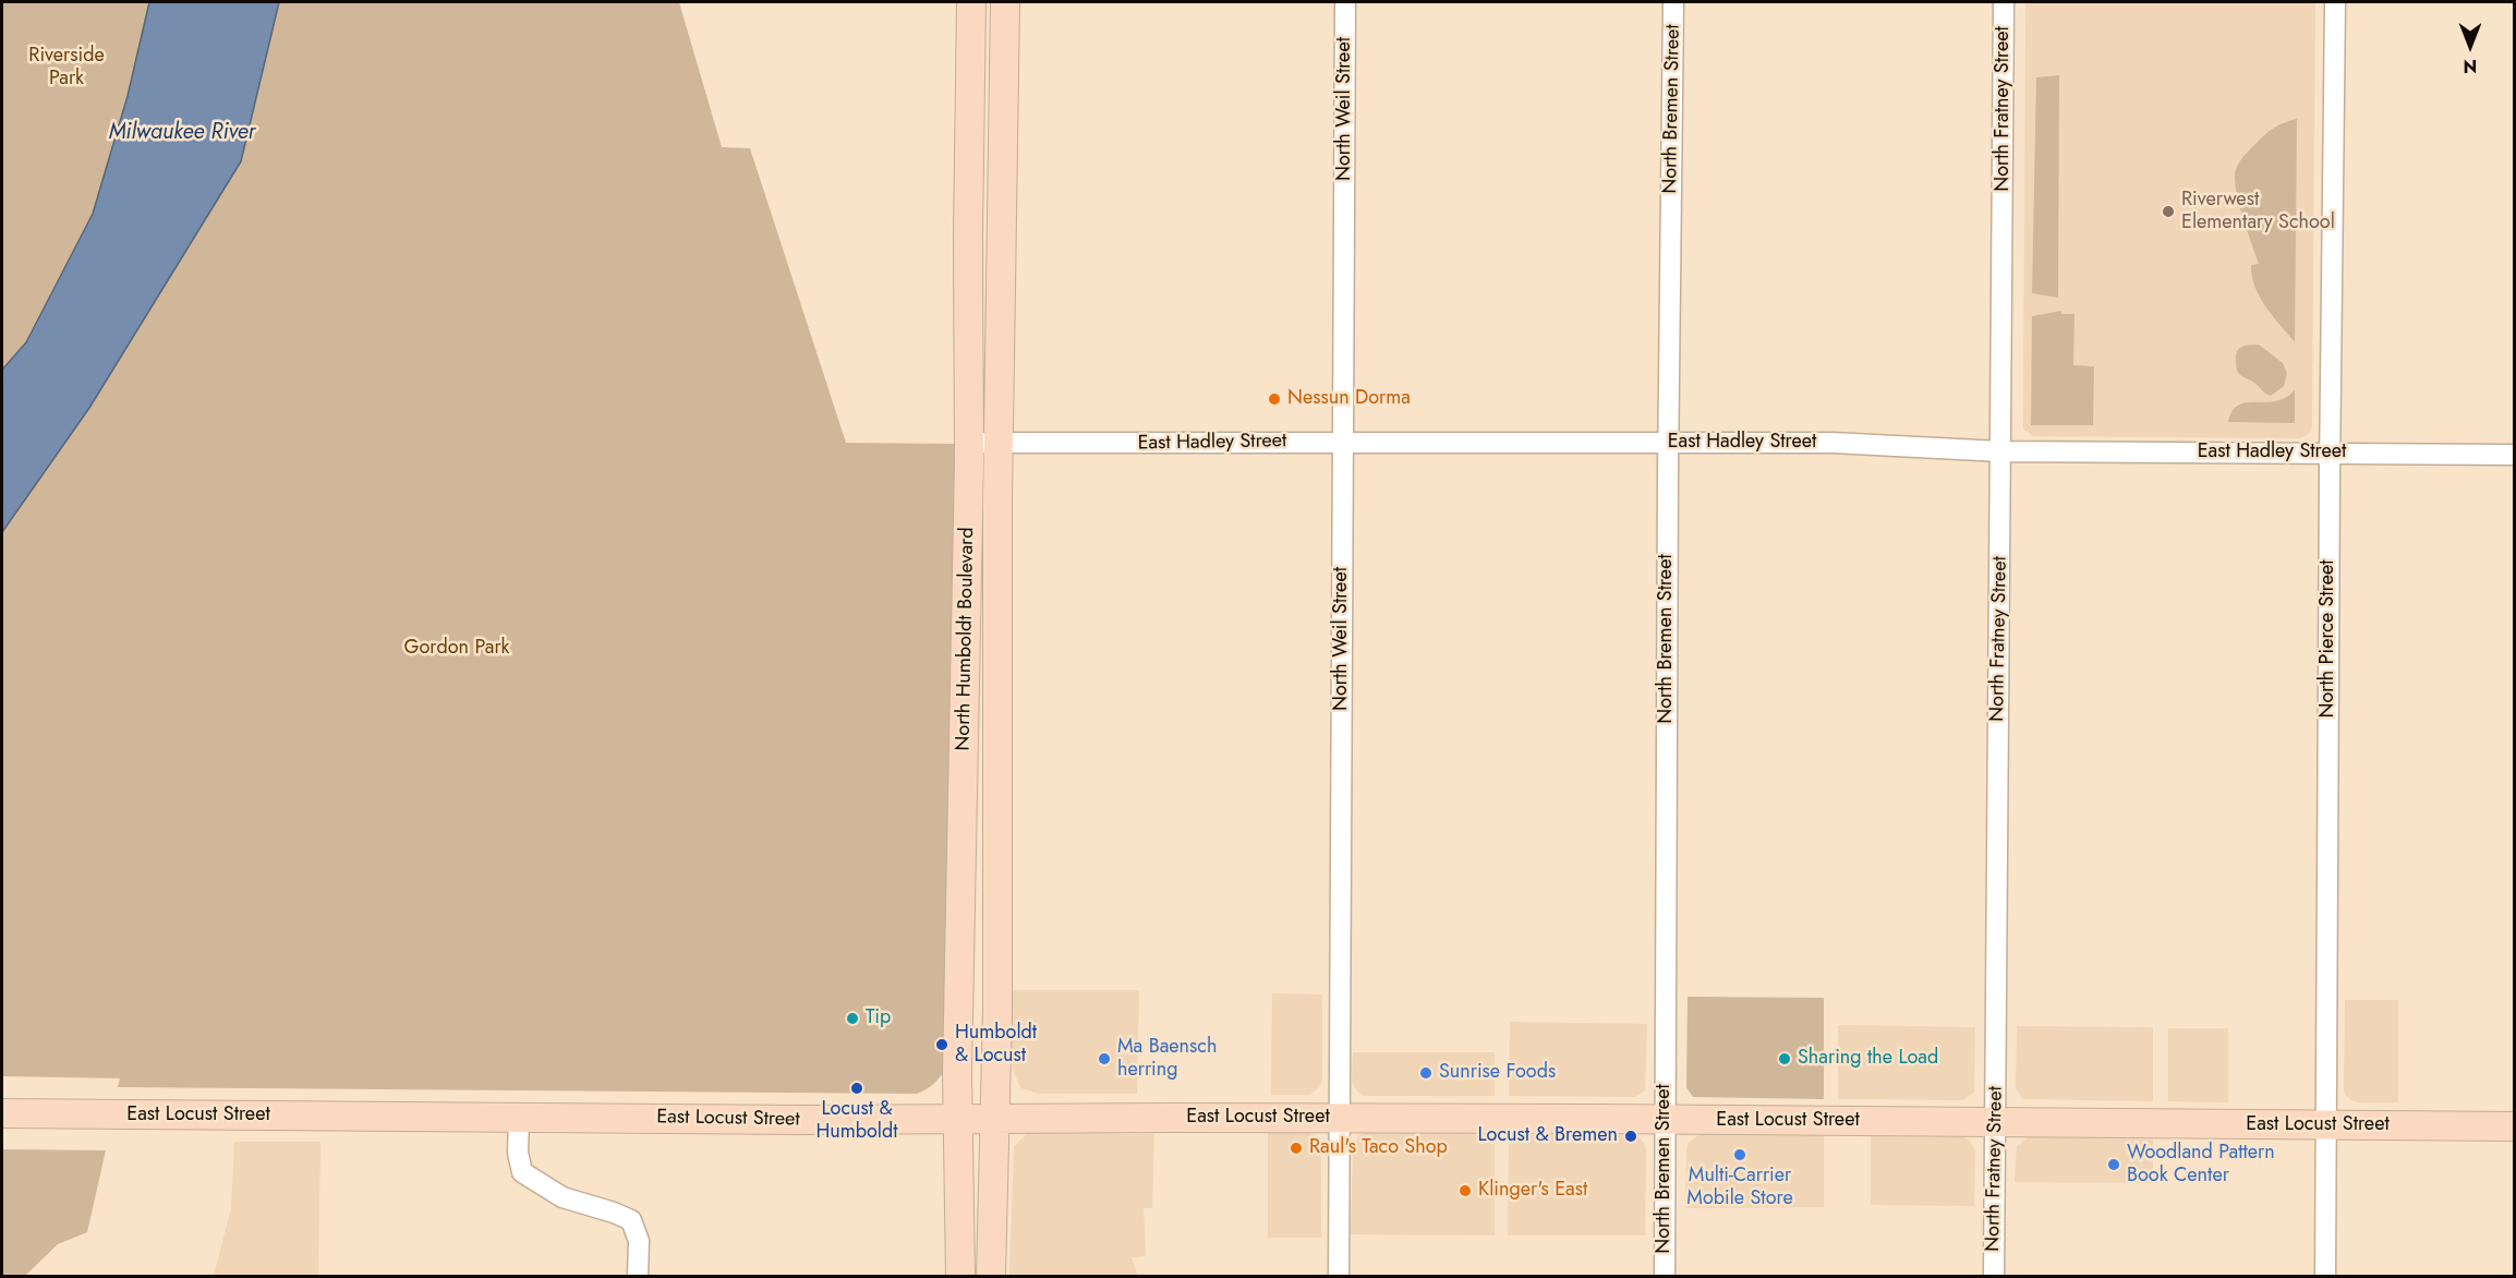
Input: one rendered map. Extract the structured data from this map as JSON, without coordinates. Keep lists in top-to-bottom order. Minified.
{"streets":{"main road":["North Humboldt Boulevard","East Locust Street"],"street":["North Weil Street","North Bremen Street","North Fratney Street","East Hadley Street","North Pierce Street"]},"crossings":[["North Weil Street","East Hadley Street"],["North Weil Street","East Locust Street"],["North Bremen Street","East Hadley Street"],["North Bremen Street","East Locust Street"],["North Fratney Street","East Hadley Street"],["North Fratney Street","East Locust Street"],["East Hadley Street","North Humboldt Boulevard"],["East Hadley Street","North Pierce Street"],["North Humboldt Boulevard","East Locust Street"],["North Pierce Street","East Locust Street"]],"water":["Milwaukee River"],"parks":["Riverside Park","Gordon Park"],"places":["Riverwest Elementary School","Nessun Dorma","Tip","Humboldt & Locust","Ma Baensch herring","Sharing the Load","Sunrise Foods","Locust & Humboldt","Locust & Bremen","Raul's Taco Shop","Multi-Carrier Mobile Store","Woodland Pattern Book Center","Klinger's East"],"north":"bottom"}
